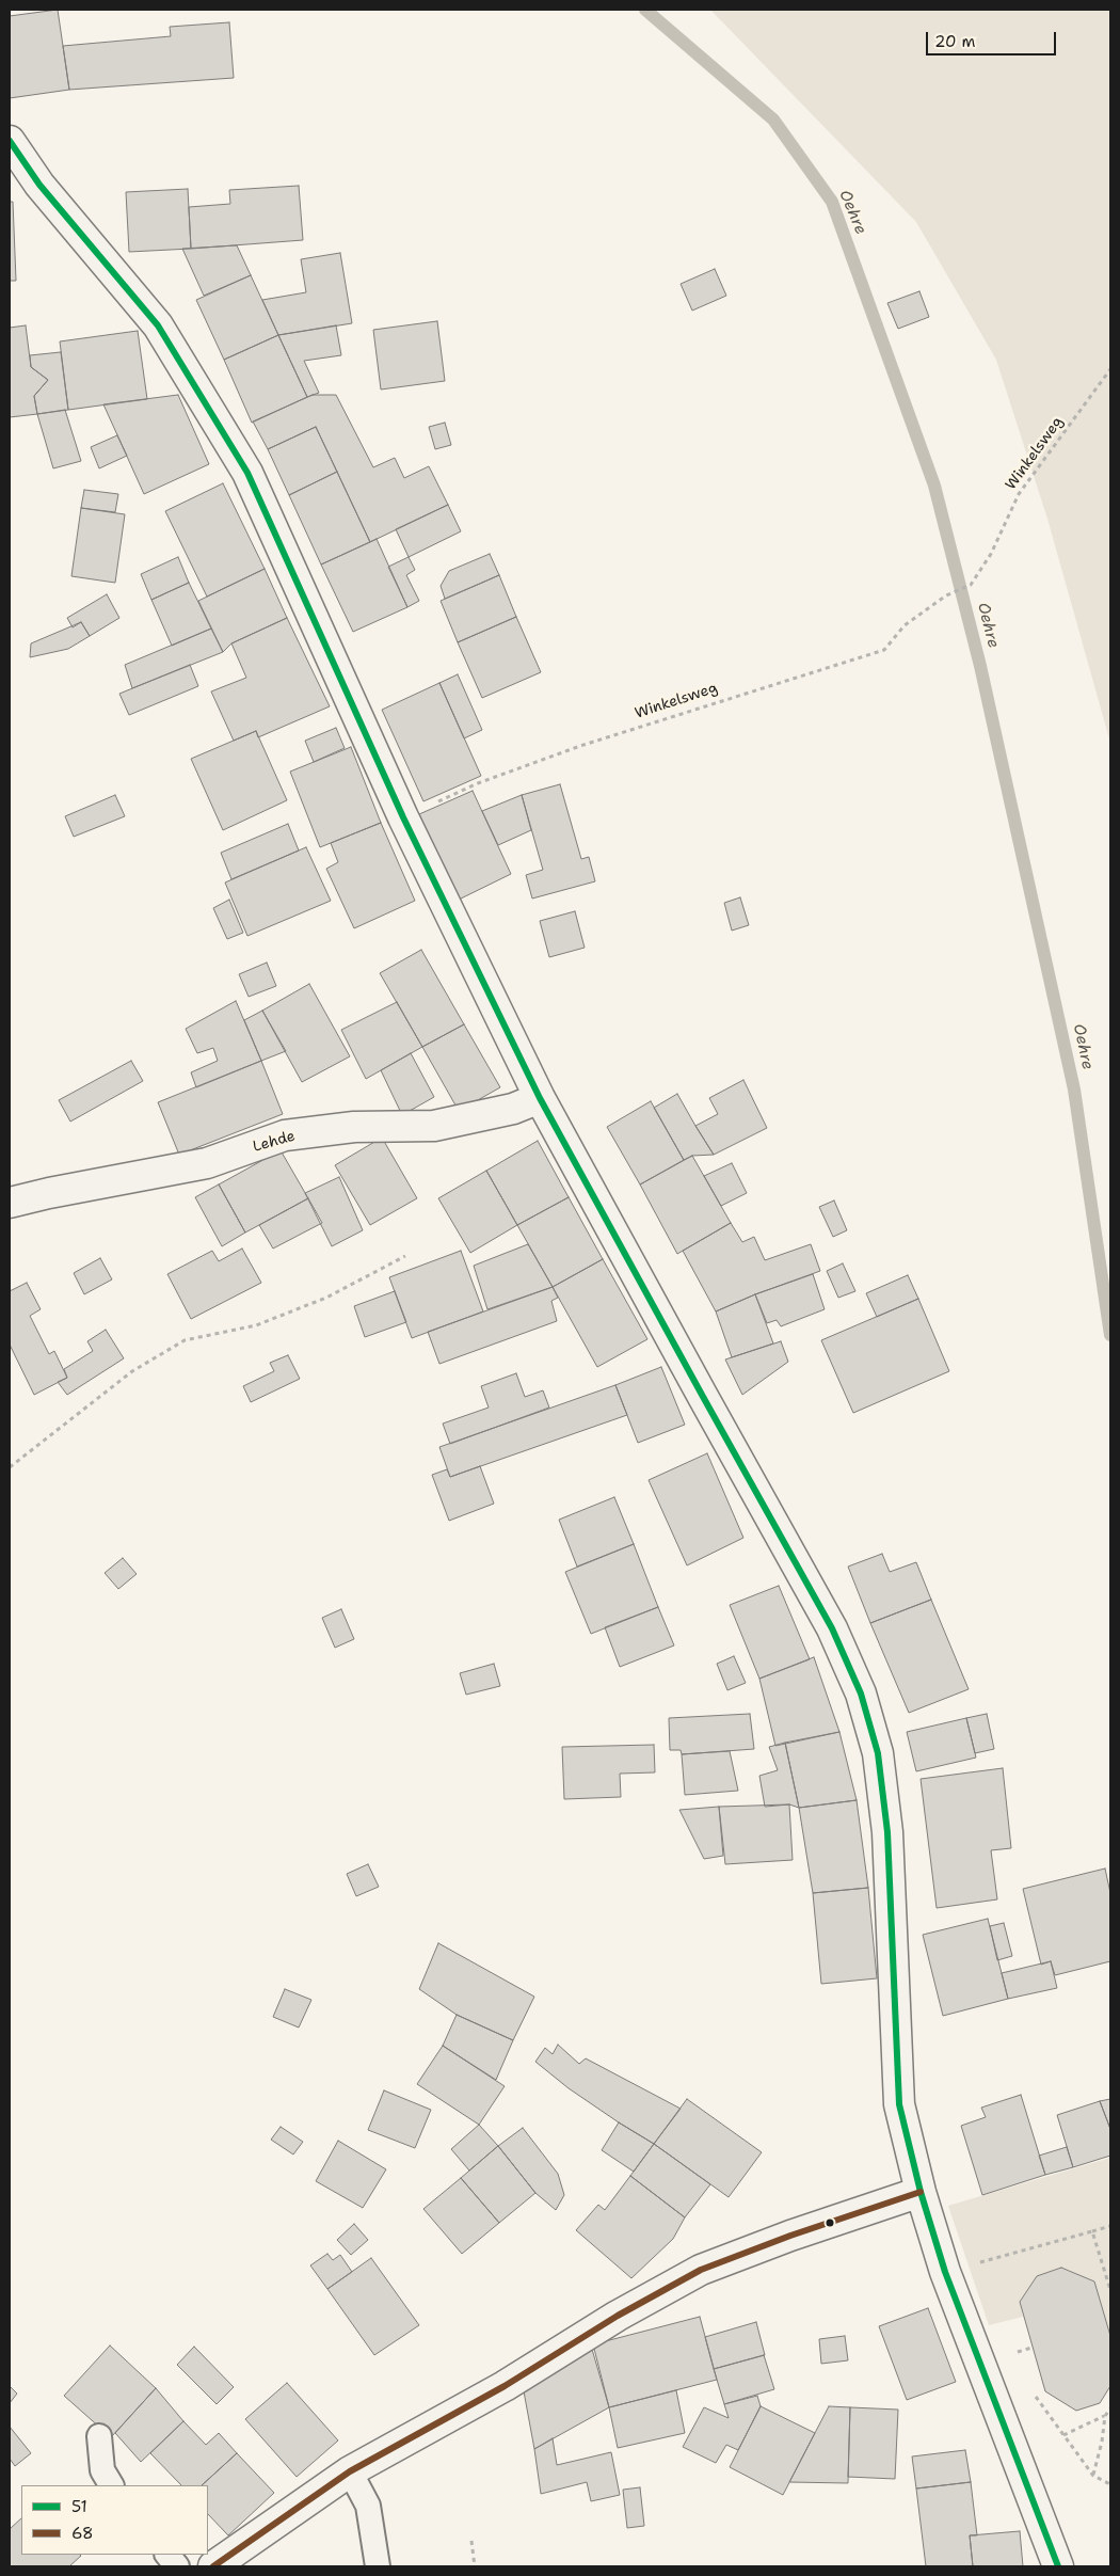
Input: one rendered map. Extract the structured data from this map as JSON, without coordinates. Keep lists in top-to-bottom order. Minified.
{"streets":{"street":["Lehde"],"path":["Winkelsweg"]},"water":["Oehre"],"lines":["transit line 51","transit line 68"],"legend":["51","68"],"scale_bar":"20 m"}
